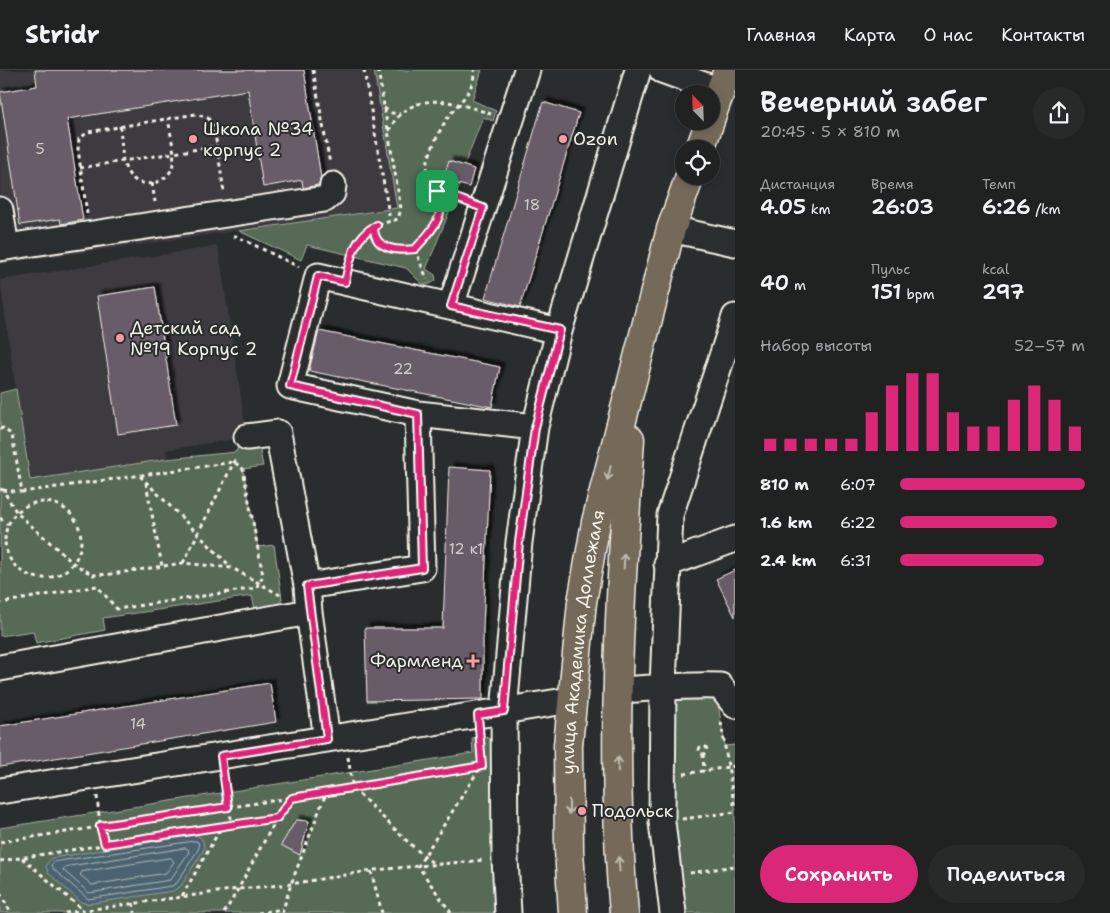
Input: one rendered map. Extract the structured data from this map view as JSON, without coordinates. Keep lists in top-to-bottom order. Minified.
{"streets":{"main road":["улица Академика Доллежаля"]},"places":{"other":["Школа №34 корпус 2","Ozon","Детский сад №19 Корпус 2","Подольск"],"health":["Фармленд"]},"house_numbers":["5","18","22","12 к1","14"],"north":"top left","page":{"header":"Stridr","nav":["Главная","Карта","О нас","Контакты"],"heading":["Вечерний забег","20:45 · 5 × 810 m"],"stats":[["Дистанция","4.05 km"],["Время","26:03"],["Темп","6:26 /km"],["40 m"],["Пульс","151 bpm"],["kcal","297"]],"chart":["Набор высоты","52–57 m"],"list":[{"name":"810 m","note":"6:07"},{"name":"1.6 km","note":"6:22"},{"name":"2.4 km","note":"6:31"}],"buttons":["Сохранить","Поделиться"]}}
